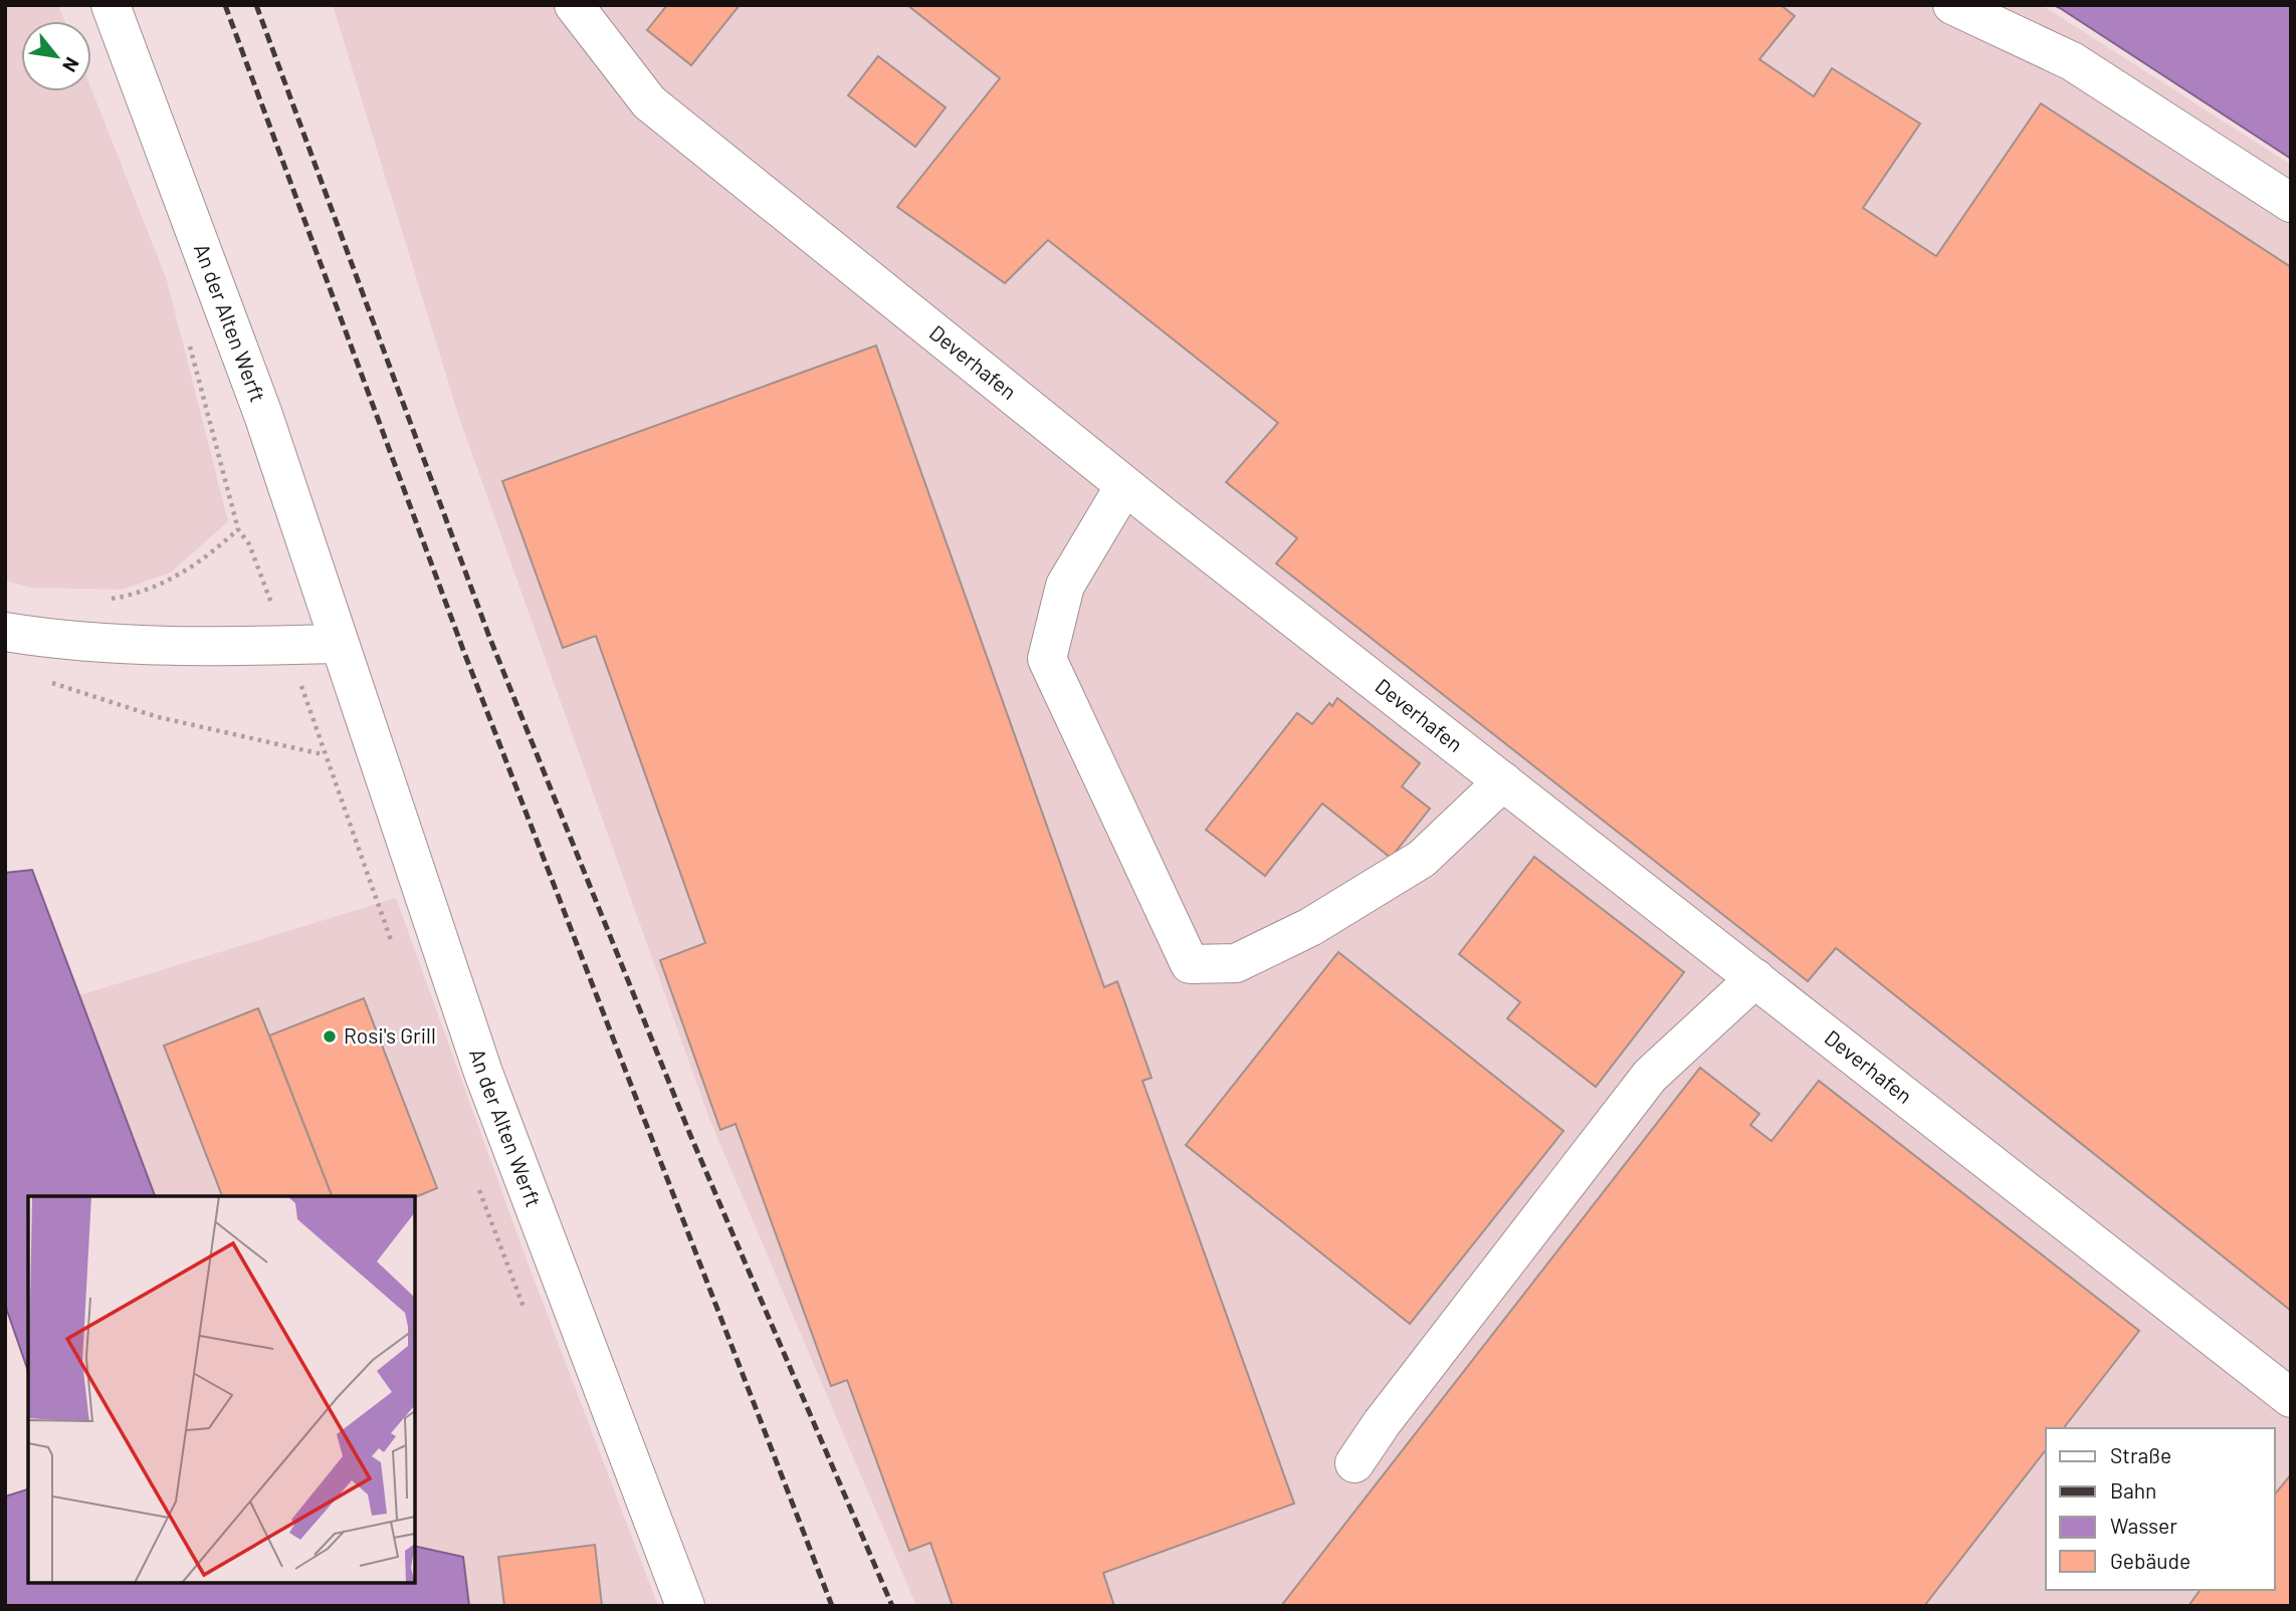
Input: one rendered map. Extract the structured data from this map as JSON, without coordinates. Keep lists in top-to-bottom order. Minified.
{"streets":{"street":["An der Alten Werft","Deverhafen"]},"places":["Rosi's Grill"],"legend":["Straße","Bahn","Wasser","Gebäude"],"north":"bottom right"}
